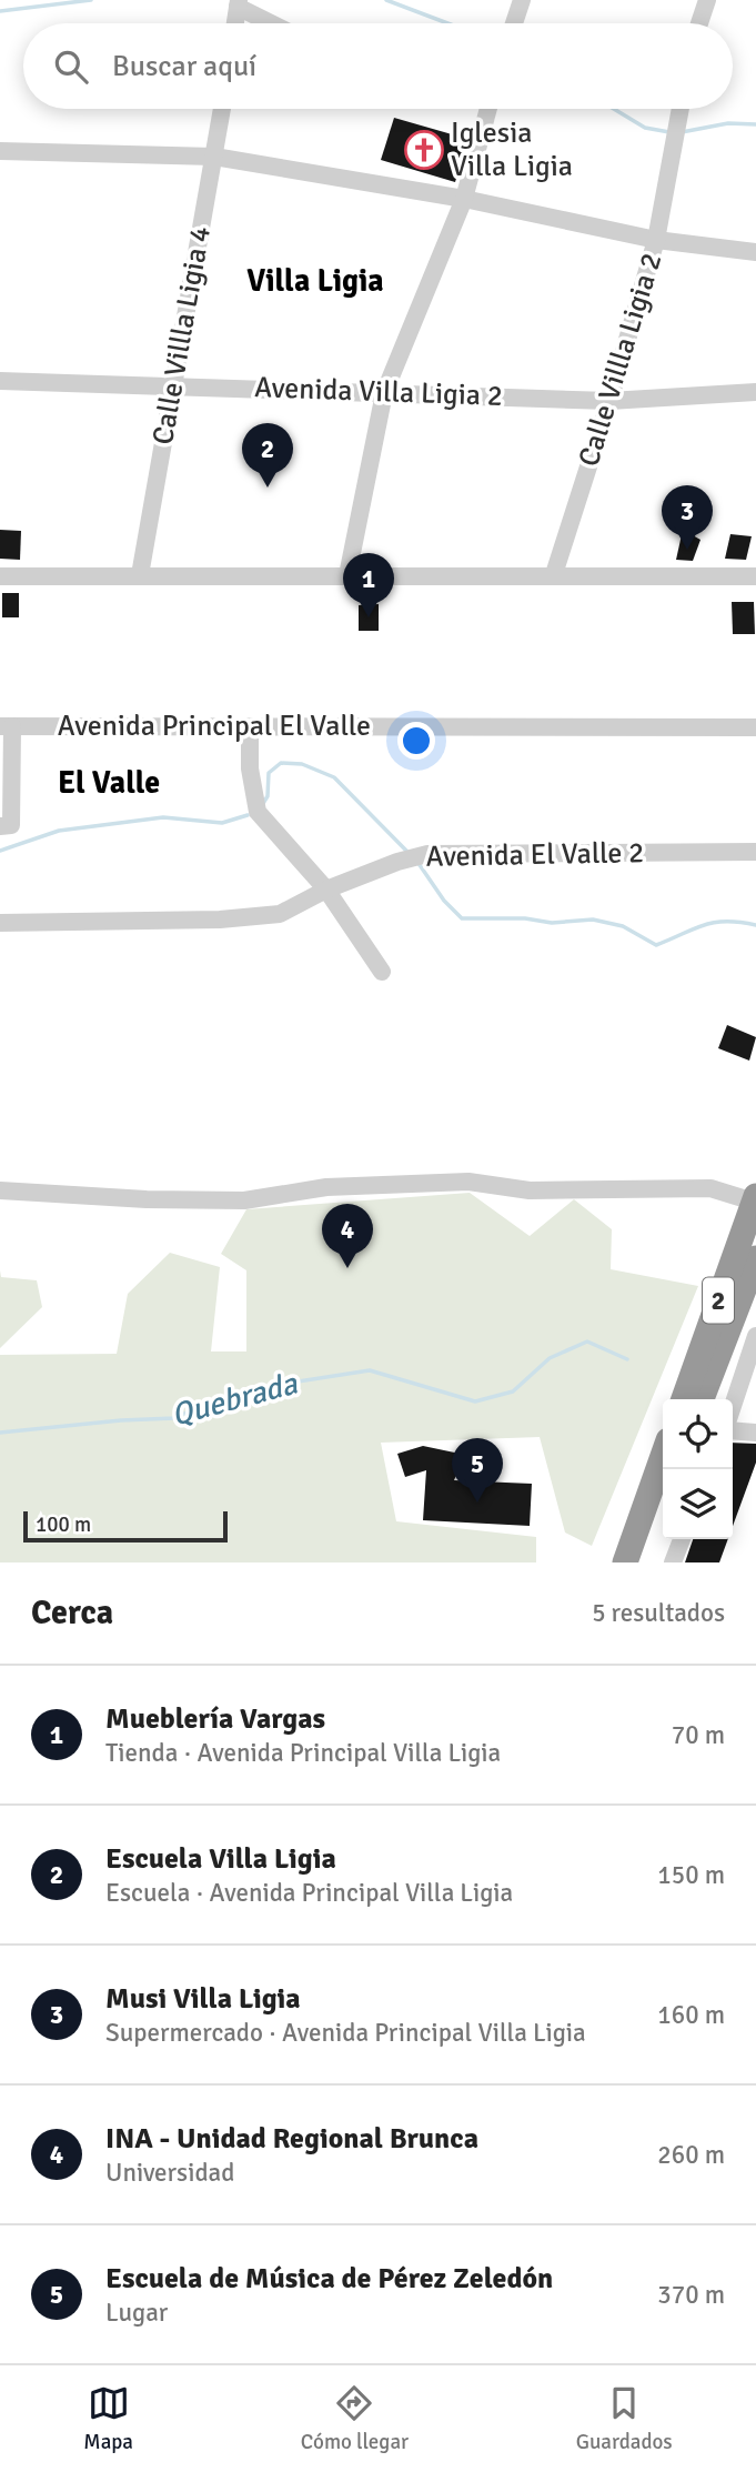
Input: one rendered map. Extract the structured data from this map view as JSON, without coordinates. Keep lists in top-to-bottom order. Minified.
{"streets":{"highway":["2"],"street":["Calle Villla Ligia 4","Calle Villla Ligia 2","Avenida Villa Ligia 2","Avenida Principal El Valle","Avenida El Valle 2"]},"crossings":[["Calle Villla Ligia 4","Avenida Villa Ligia 2"],["Calle Villla Ligia 2","Avenida Villa Ligia 2"]],"districts":["Villa Ligia","El Valle"],"water":["Quebrada"],"places":{"church":["Iglesia Villa Ligia"]},"scale_bar":"100 m","page":{"search":"Buscar aquí","pins":["2","3","1","4","5"],"scale":"100 m","heading":["Cerca","5 resultados"],"list":[{"mark":"1","name":"Mueblería Vargas","note":"Tienda · Avenida Principal Villa Ligia","value":"70 m"},{"mark":"2","name":"Escuela Villa Ligia","note":"Escuela · Avenida Principal Villa Ligia","value":"150 m"},{"mark":"3","name":"Musi Villa Ligia","note":"Supermercado · Avenida Principal Villa Ligia","value":"160 m"},{"mark":"4","name":"INA - Unidad Regional Brunca","note":"Universidad","value":"260 m"},{"mark":"5","name":"Escuela de Música de Pérez Zeledón","note":"Lugar","value":"370 m"}],"nav":["Mapa","Cómo llegar","Guardados"]}}
